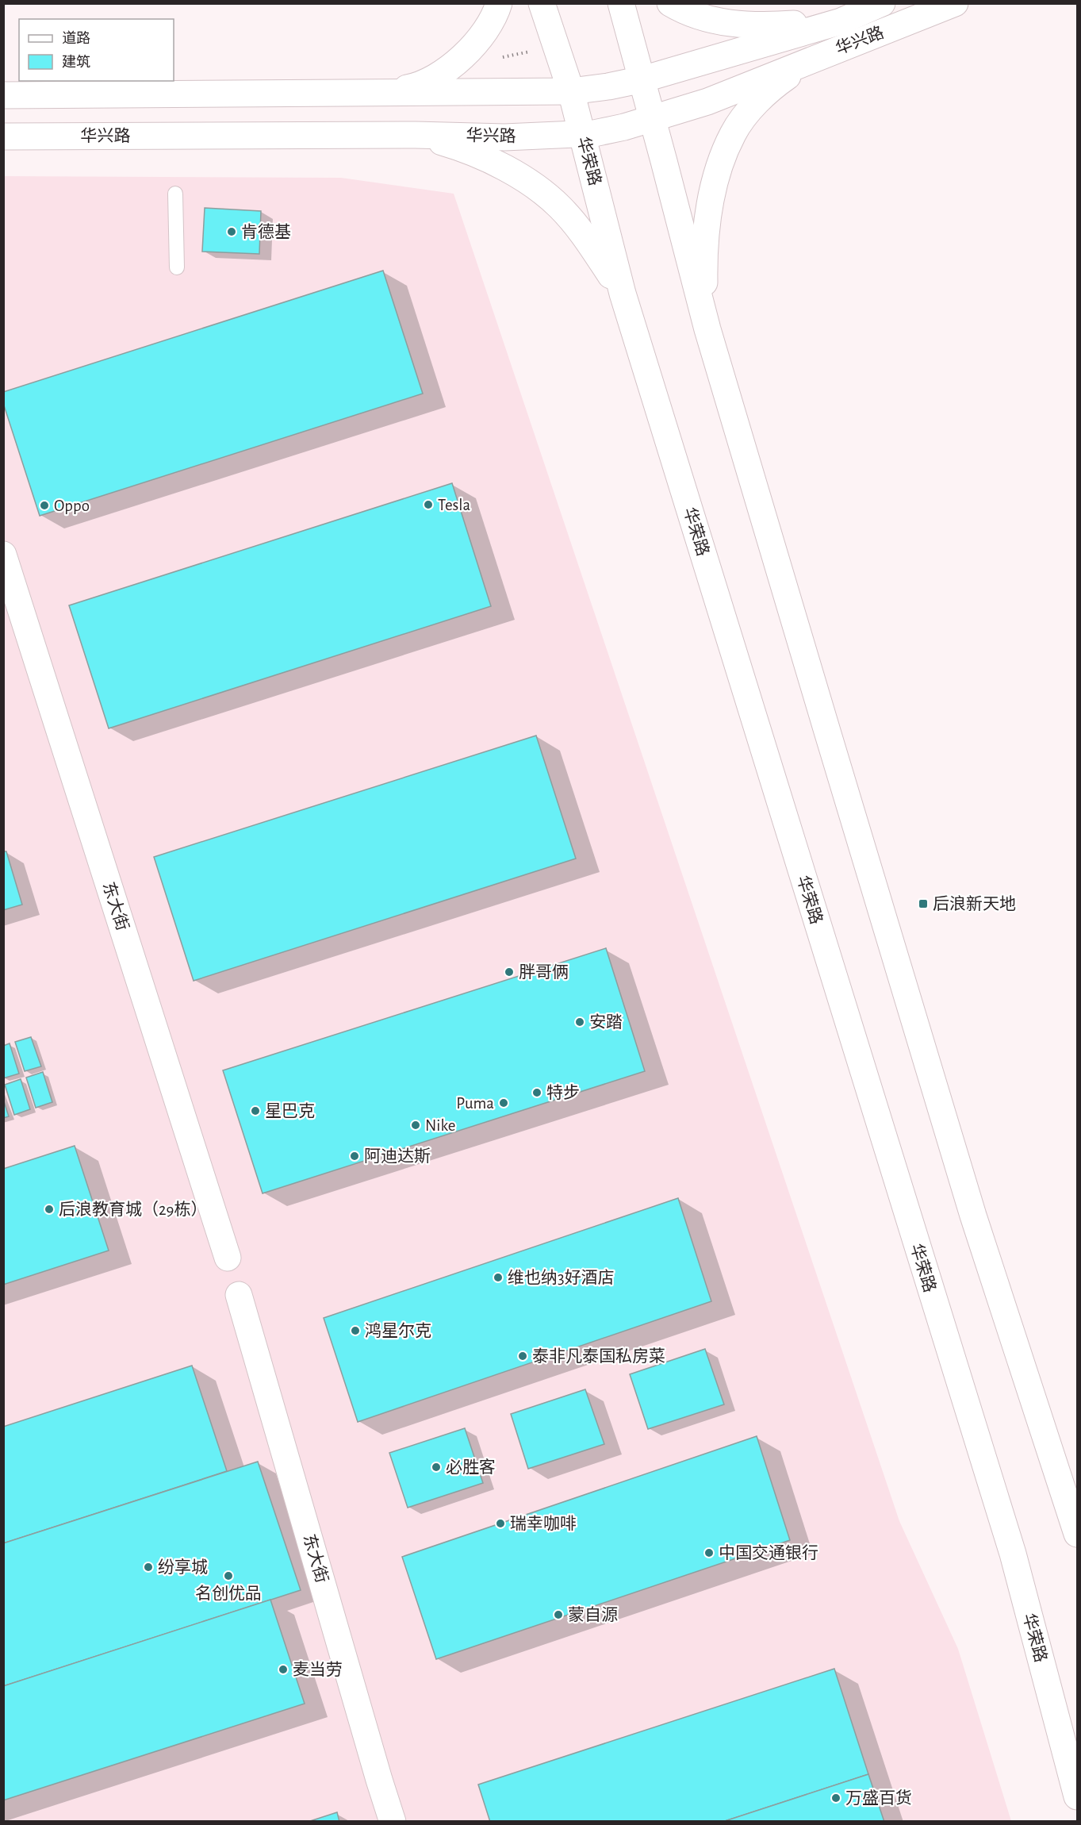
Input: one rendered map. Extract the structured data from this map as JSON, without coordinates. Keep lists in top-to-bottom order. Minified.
{"streets":{"main road":["华兴路","华荣路","东大街"]},"crossings":[["华兴路","华荣路"]],"places":{"other":["肯德基","Tesla","Oppo","胖哥俩","安踏","特步","Puma","星巴克","Nike","阿迪达斯","后浪教育城（29栋）","维也纳3好酒店","鸿星尔克","泰非凡泰国私房菜","必胜客","瑞幸咖啡","中国交通银行","纷享城","名创优品","蒙自源","麦当劳","万盛百货"],"transit":["后浪新天地"]},"legend":["道路","建筑"]}
